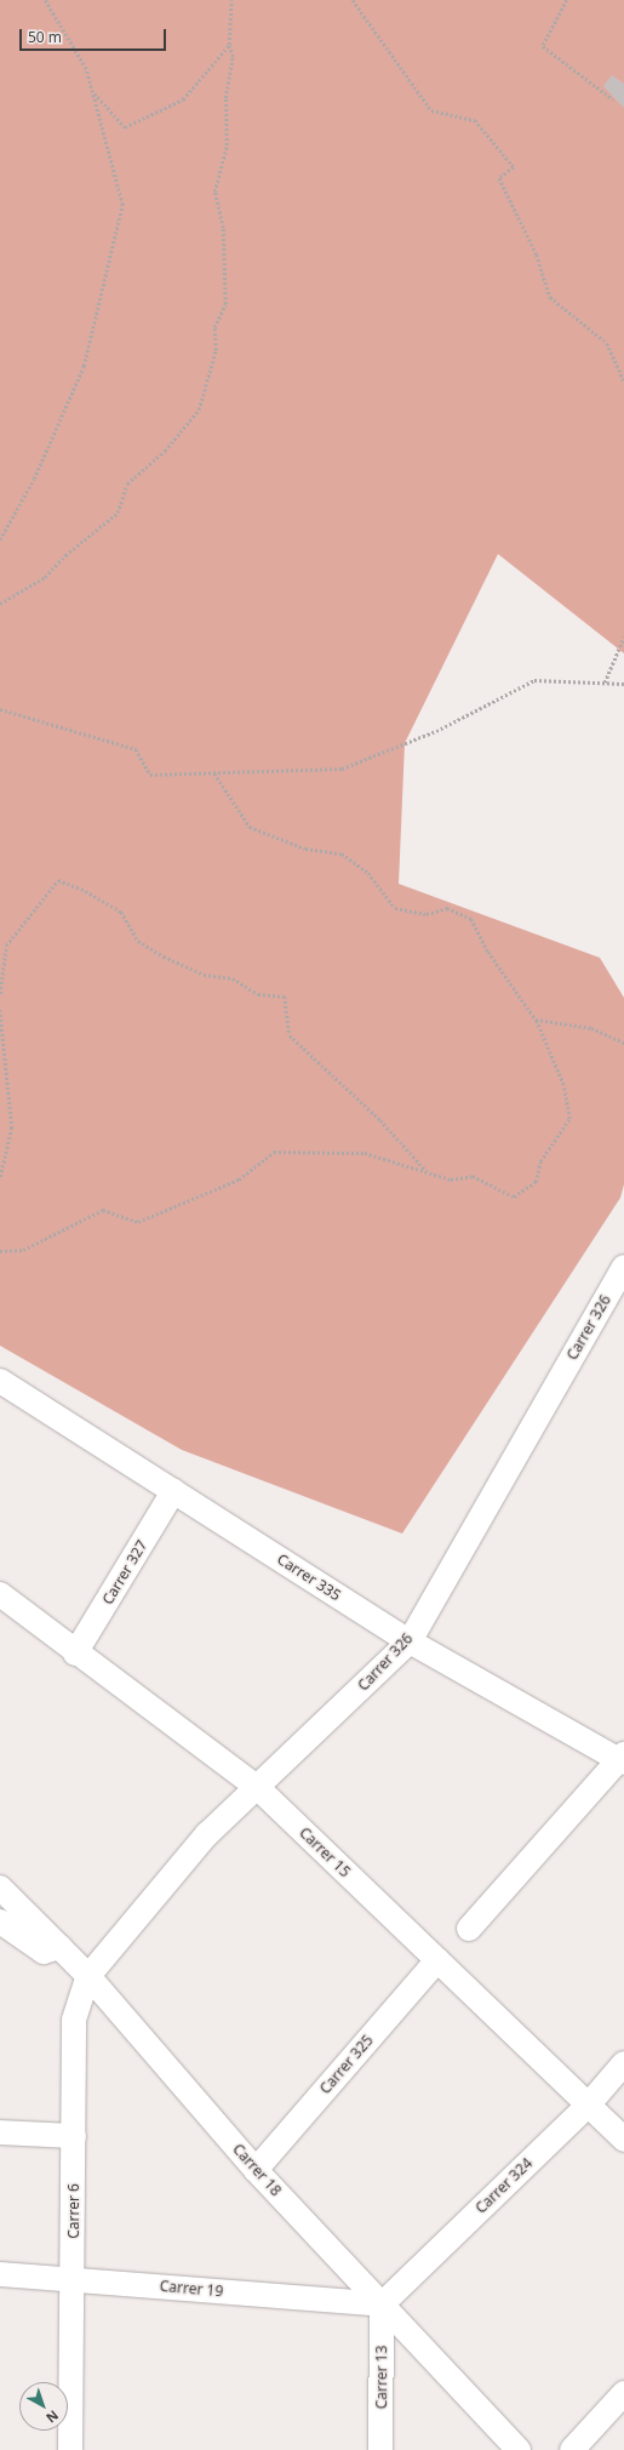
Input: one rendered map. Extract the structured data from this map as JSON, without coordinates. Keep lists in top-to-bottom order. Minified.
{"streets":{"street":["Carrer 326","Carrer 327","Carrer 335","Carrer 15","Carrer 325","Carrer 18","Carrer 324","Carrer 6","Carrer 19","Carrer 13"]},"crossings":[["Carrer 326","Carrer 335"],["Carrer 326","Carrer 15"],["Carrer 326","Carrer 18"],["Carrer 326","Carrer 6"],["Carrer 327","Carrer 335"],["Carrer 327","Carrer 15"],["Carrer 15","Carrer 325"],["Carrer 15","Carrer 324"],["Carrer 325","Carrer 18"],["Carrer 18","Carrer 324"],["Carrer 18","Carrer 6"],["Carrer 18","Carrer 19"],["Carrer 18","Carrer 13"],["Carrer 324","Carrer 19"],["Carrer 324","Carrer 13"],["Carrer 6","Carrer 19"],["Carrer 19","Carrer 13"]],"scale_bar":"50 m","north":"bottom right"}
